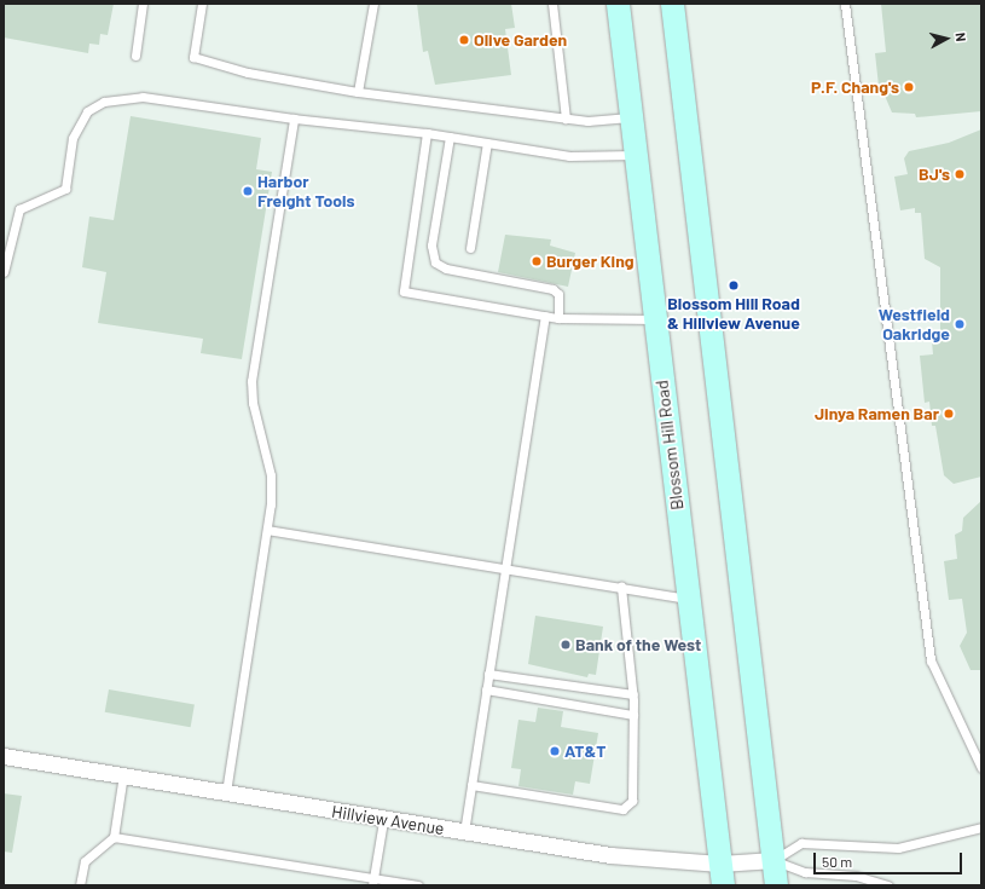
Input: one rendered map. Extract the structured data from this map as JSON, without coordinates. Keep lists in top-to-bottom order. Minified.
{"streets":{"main road":["Blossom Hill Road"],"street":["Hillview Avenue"]},"crossings":[["Blossom Hill Road","Hillview Avenue"]],"places":["Olive Garden","P.F. Chang's","BJ's","Harbor Freight Tools","Burger King","Blossom Hill Road & Hillview Avenue","Westfield Oakridge","Jinya Ramen Bar","Bank of the West","AT&T"],"scale_bar":"50 m","north":"right"}
